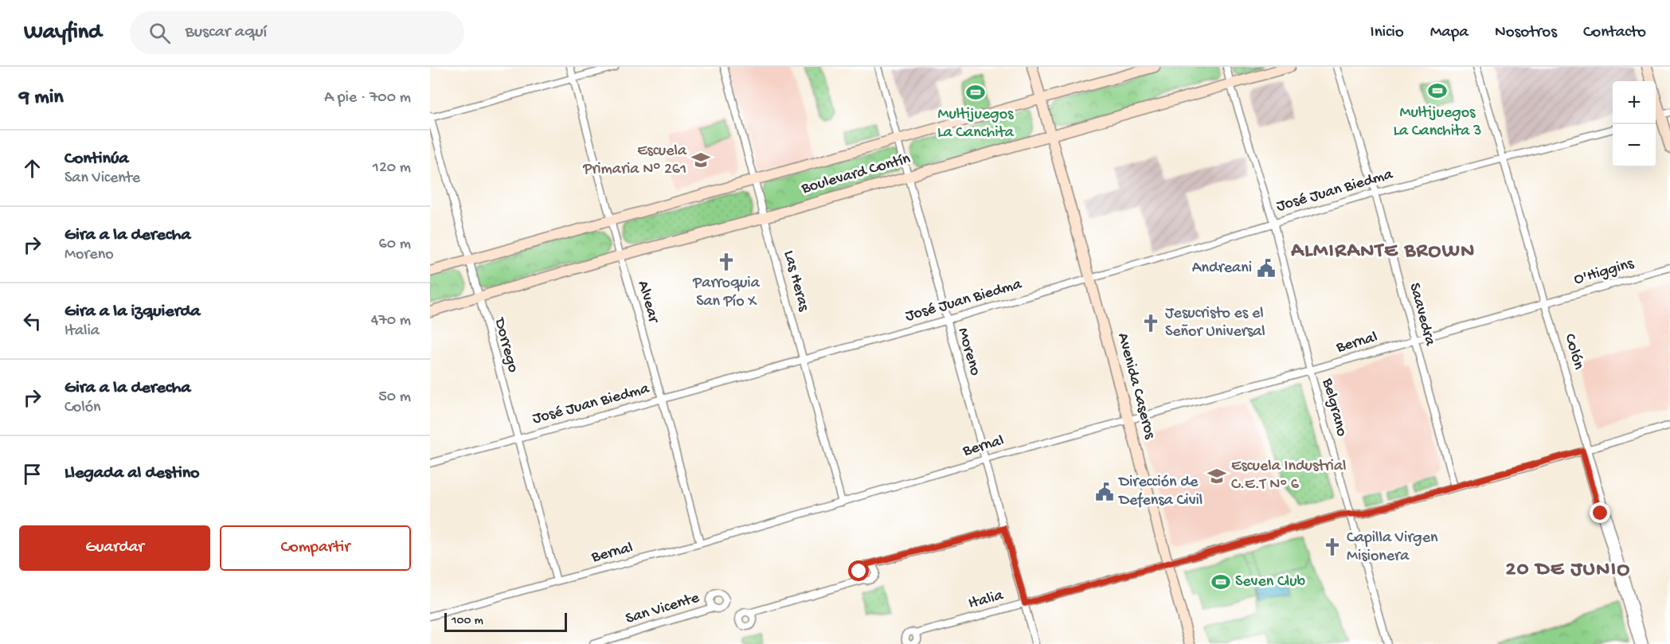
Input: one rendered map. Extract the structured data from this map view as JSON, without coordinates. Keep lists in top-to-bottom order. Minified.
{"streets":{"main road":["Boulevard Contín","Avenida Caseros"],"street":["José Juan Biedma","O'Higgins","Las Heras","Alvear","Saavedra","Bernal","Dorrego","Moreno","Colón","Belgrano","Italia","San Vicente"]},"crossings":[["Boulevard Contín","Las Heras"],["Boulevard Contín","Alvear"],["Boulevard Contín","Dorrego"],["Boulevard Contín","Moreno"],["Boulevard Contín","Avenida Caseros"],["Boulevard Contín","Belgrano"],["José Juan Biedma","Las Heras"],["José Juan Biedma","Alvear"],["José Juan Biedma","Saavedra"],["José Juan Biedma","Dorrego"],["José Juan Biedma","Moreno"],["José Juan Biedma","Colón"],["José Juan Biedma","Avenida Caseros"],["José Juan Biedma","Belgrano"],["O'Higgins","Bernal"],["O'Higgins","Colón"],["Las Heras","Bernal"],["Alvear","Bernal"],["Saavedra","Bernal"],["Saavedra","Italia"],["Bernal","Dorrego"],["Bernal","Moreno"],["Bernal","Colón"],["Bernal","Avenida Caseros"],["Bernal","Belgrano"],["Moreno","Italia"],["Colón","Italia"],["Avenida Caseros","Italia"],["Belgrano","Italia"]],"districts":["ALMIRANTE BROWN","20 DE JUNIO"],"places":{"sports":["Multijuegos La Canchita 3","Multijuegos La Canchita","Seven Club"],"school or university":["Escuela Primaria N° 261","Escuela Industrial C.E.T Nº 6"],"church":["Parroquia San Pío X","Jesucristo es el Señor Universal","Capilla Virgen Misionera"],"public building":["Andreani","Dirección de Defensa Civil"]},"scale_bar":"100 m","page":{"header":"Wayfind","search":"Buscar aquí","nav":["Inicio","Mapa","Nosotros","Contacto"],"heading":["9 min","A pie · 700 m"],"map_buttons":["+","−"],"list":[["Continúa","San Vicente","120 m"],["Gira a la derecha","Moreno","60 m"],["Gira a la izquierda","Italia","470 m"],["Gira a la derecha","Colón","50 m"],"Llegada al destino"],"buttons":["Guardar","Compartir"],"scale":"100 m"}}
